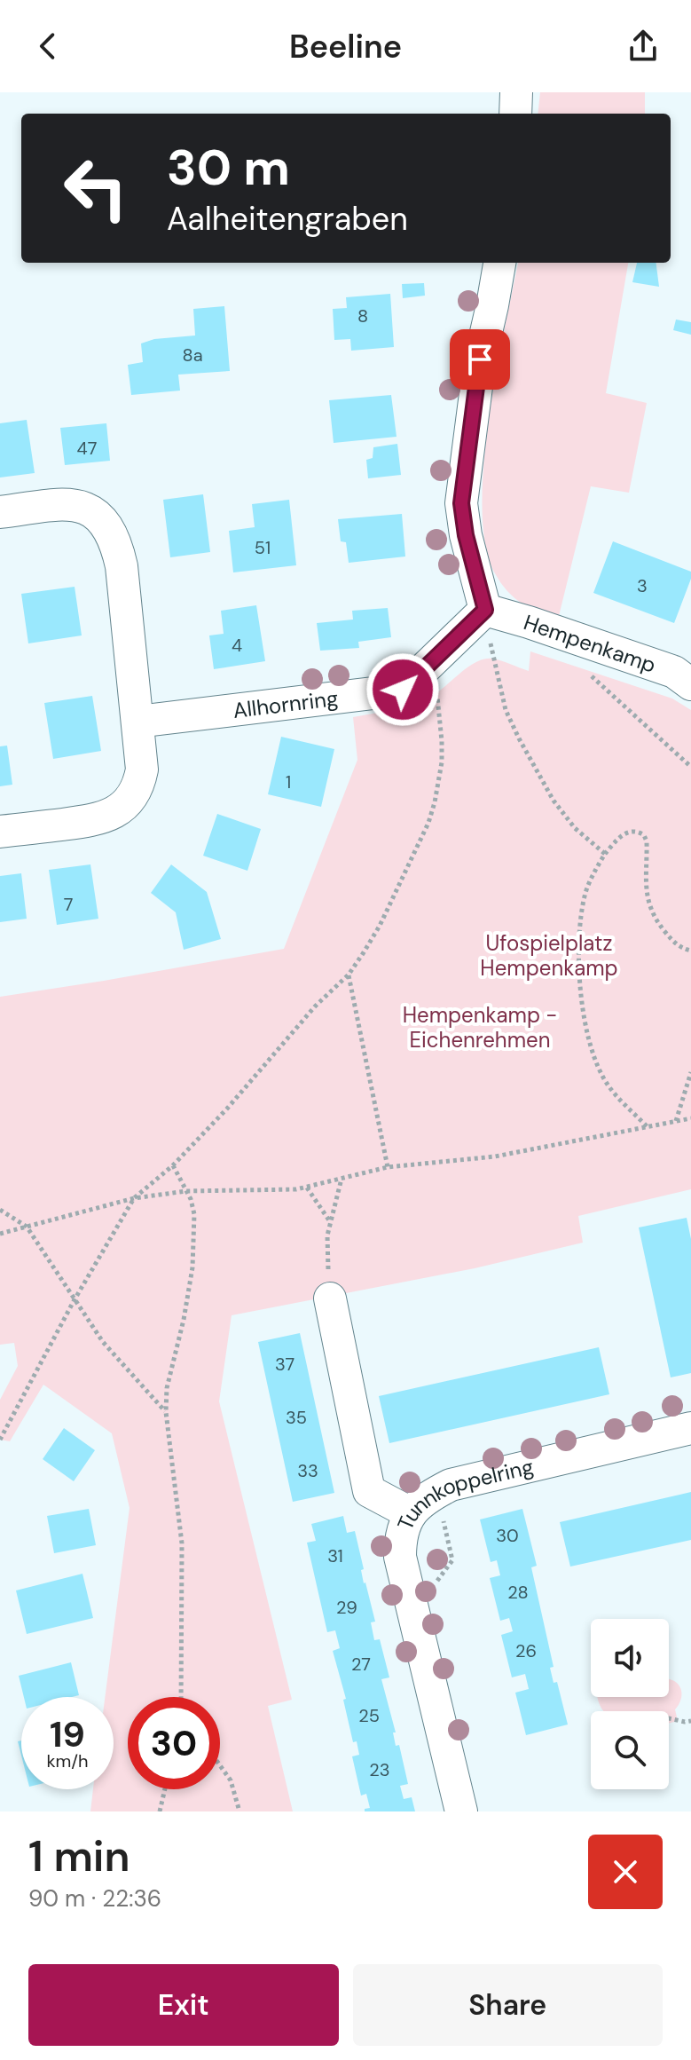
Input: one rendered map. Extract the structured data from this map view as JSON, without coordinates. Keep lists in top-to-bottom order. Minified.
{"streets":{"street":["Hempenkamp","Allhornring","Tunnkoppelring"]},"parks":["Ufospielplatz Hempenkamp","Hempenkamp - Eichenrehmen"],"house_numbers":["8","8a","47","51","3","4","1","7","37","35","33","30","31","28","29","26","27","25","23"],"page":{"header":"Beeline","turn":["30 m","Aalheitengraben"],"speed":"19 km/h","limit":"30","heading":["1 min","90 m · 22:36"],"buttons":["Exit","Share"]}}
